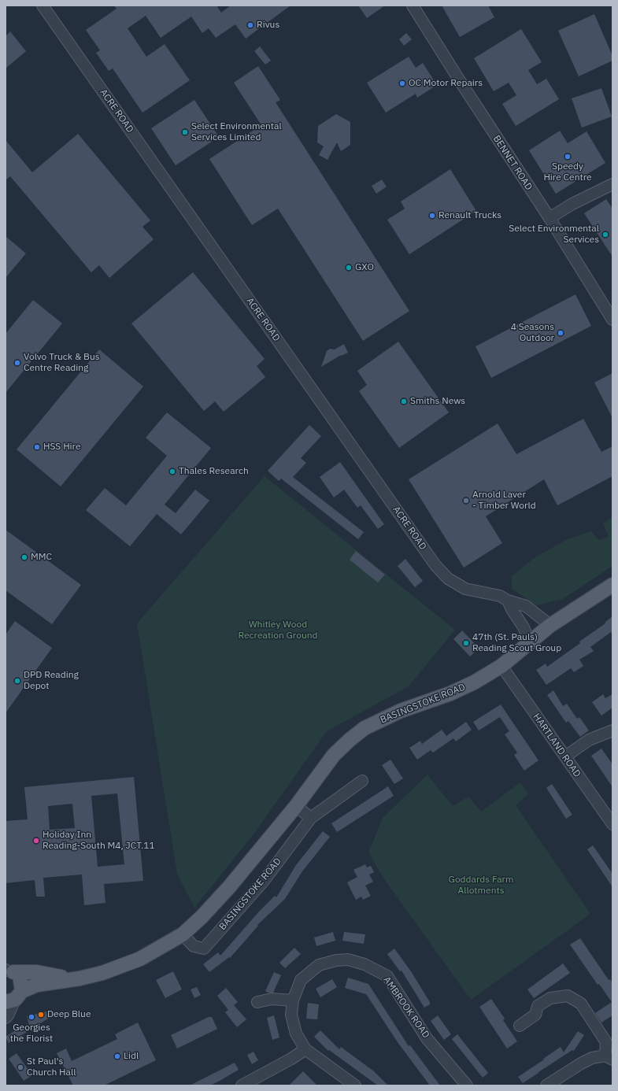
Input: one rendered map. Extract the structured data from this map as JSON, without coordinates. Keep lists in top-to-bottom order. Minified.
{"streets":{"main road":["BASINGSTOKE ROAD"],"street":["ACRE ROAD","BENNET ROAD","HARTLAND ROAD","AMBROOK ROAD"]},"crossings":[["ACRE ROAD","BASINGSTOKE ROAD"],["BASINGSTOKE ROAD","HARTLAND ROAD"]],"parks":["Whitley Wood Recreation Ground","Goddards Farm Allotments"],"places":["Rivus","OC Motor Repairs","Select Environmental Services Limited","Speedy Hire Centre","Renault Trucks","Select Environmental Services","GXO","4 Seasons Outdoor","Volvo Truck & Bus Centre Reading","Smiths News","HSS Hire","Thales Research","Arnold Laver - Timber World","MMC","47th (St. Pauls) Reading Scout Group","DPD Reading Depot","Holiday Inn Reading-South M4, JCT.11","Deep Blue","Georgies the Florist","Lidl","St Paul's Church Hall"]}
